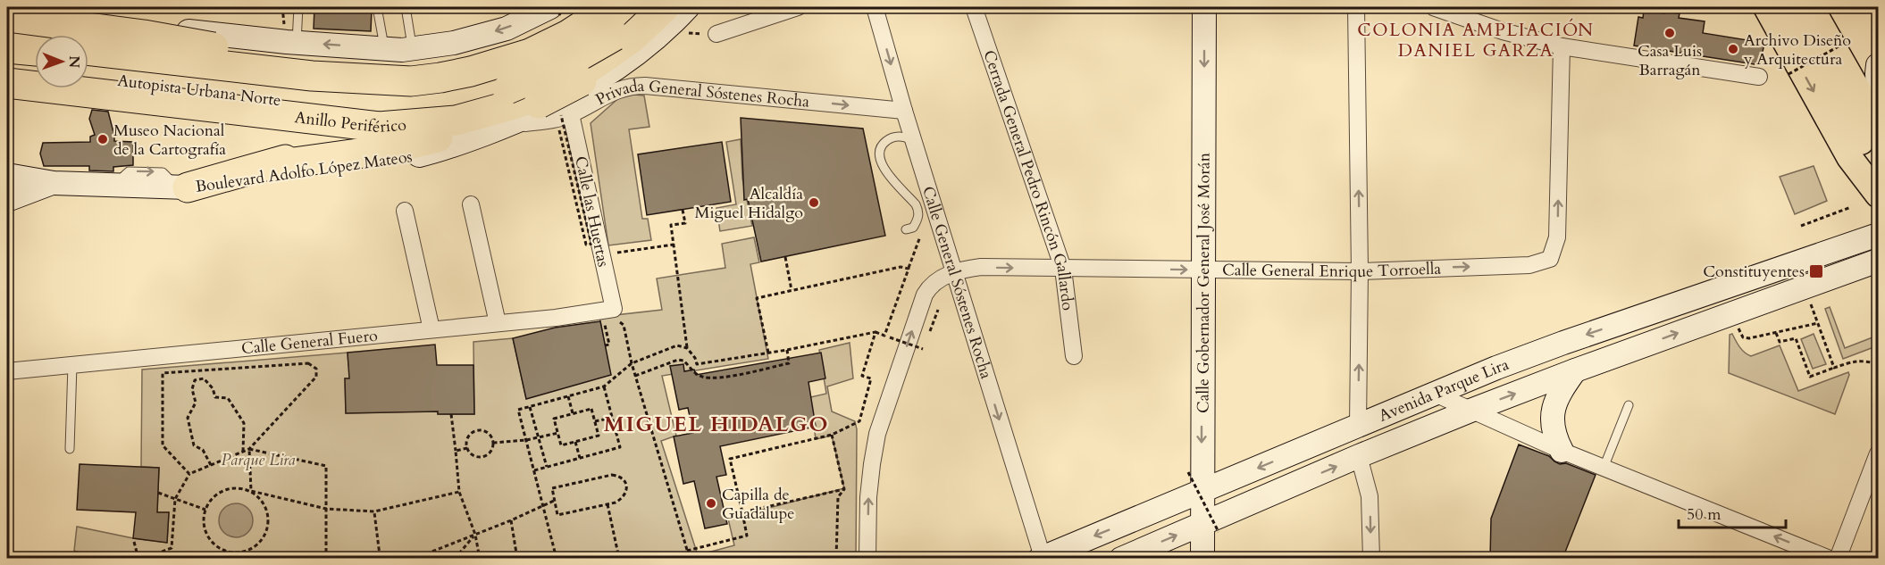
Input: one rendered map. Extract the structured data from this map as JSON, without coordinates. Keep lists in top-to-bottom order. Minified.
{"streets":{"highway":["Autopista Urbana Norte","Anillo Periférico"],"main road":["Boulevard Adolfo López Mateos","Calle Gobernador General José Morán","Avenida Parque Lira"],"street":["Privada General Sóstenes Rocha","Cerrada General Pedro Rincón Gallardo","Calle las Huertas","Calle General Enrique Torroella","Calle General Sóstenes Rocha","Calle General Fuero"]},"crossings":[["Autopista Urbana Norte","Anillo Periférico"],["Privada General Sóstenes Rocha","Boulevard Adolfo López Mateos"],["Privada General Sóstenes Rocha","Calle las Huertas"],["Privada General Sóstenes Rocha","Calle General Sóstenes Rocha"],["Cerrada General Pedro Rincón Gallardo","Calle General Enrique Torroella"],["Calle las Huertas","Calle General Fuero"],["Calle General Enrique Torroella","Calle General Sóstenes Rocha"],["Calle General Enrique Torroella","Calle Gobernador General José Morán"],["Calle General Sóstenes Rocha","Avenida Parque Lira"],["Calle Gobernador General José Morán","Avenida Parque Lira"]],"one_way":["Privada General Sóstenes Rocha","Calle General Sóstenes Rocha","Calle Gobernador General José Morán"],"districts":["COLONIA AMPLIACIÓN DANIEL GARZA","MIGUEL HIDALGO"],"parks":["Parque Lira"],"places":{"other":["Casa Luis Barragán","Archivo Diseño y Arquitectura","Museo Nacional de la Cartografía","Alcaldía Miguel Hidalgo","Capilla de Guadalupe"],"transit":["Constituyentes"]},"scale_bar":"50 m","north":"right"}
